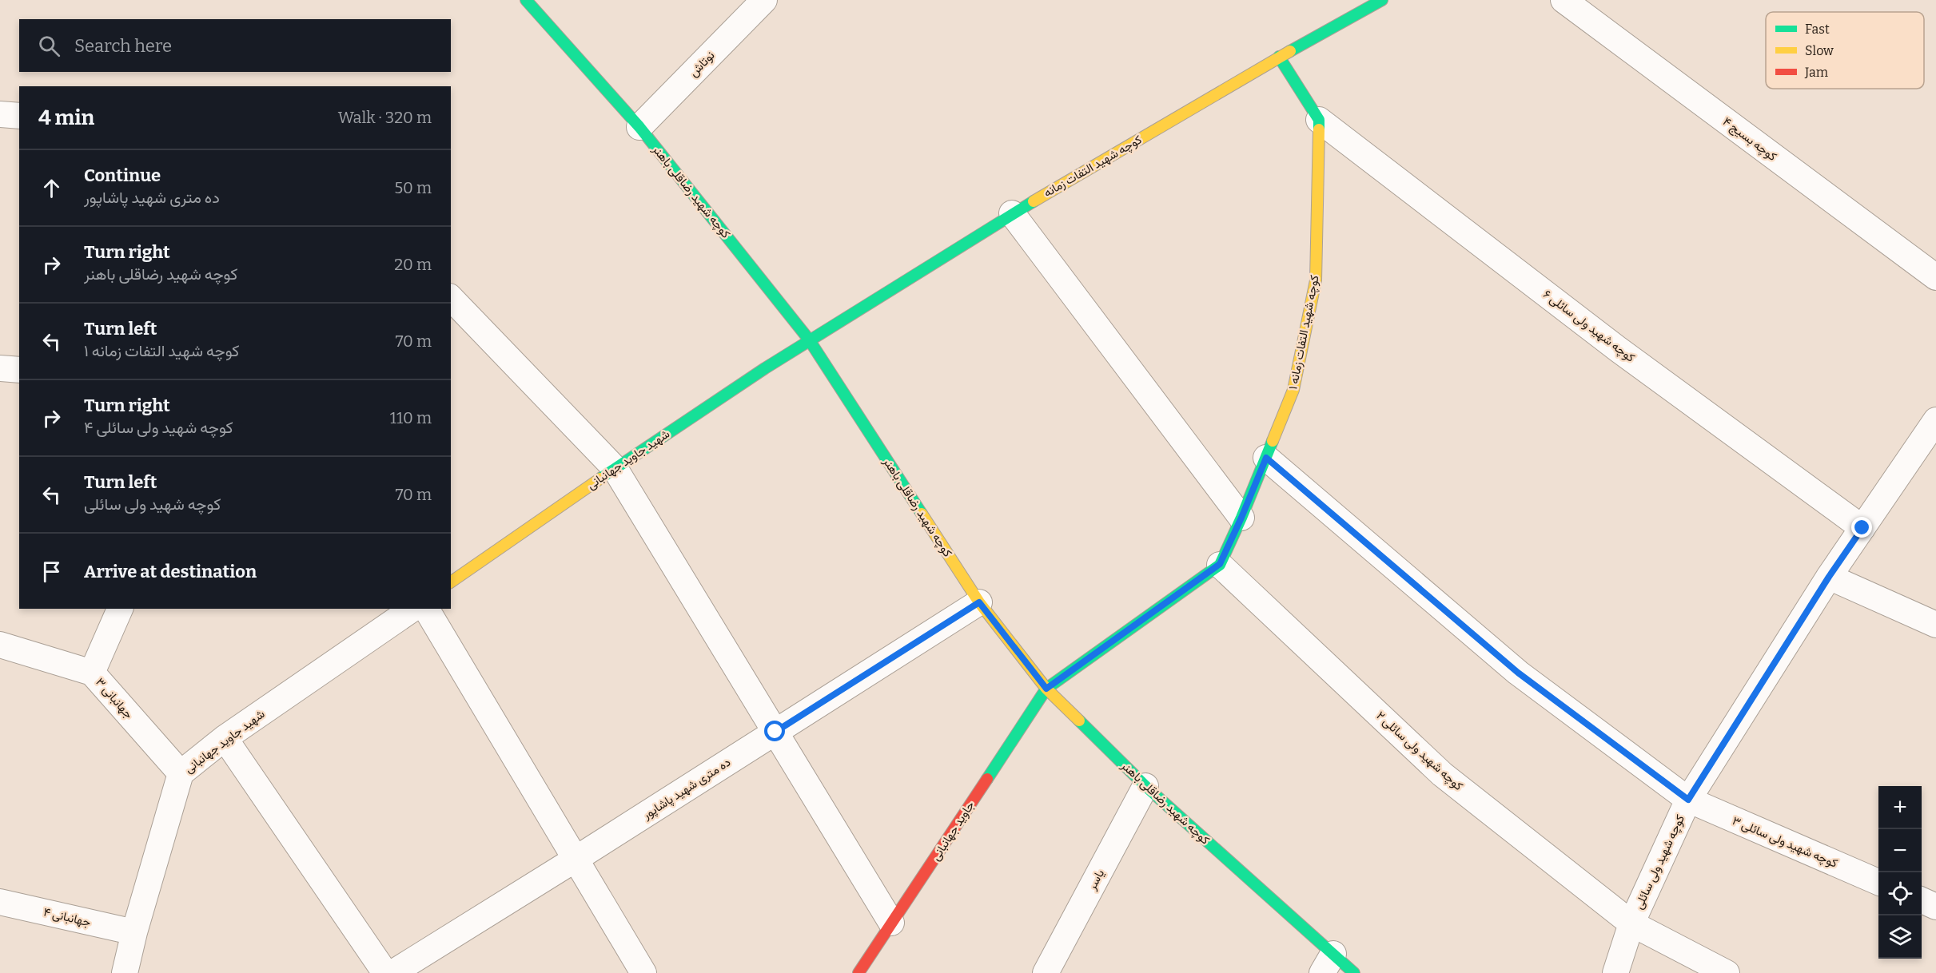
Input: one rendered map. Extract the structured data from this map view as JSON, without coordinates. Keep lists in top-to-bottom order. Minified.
{"streets":{"street":["نوتاش","کوچه بسیج ۴","کوچه شهید التفات زمانه","کوچه شهید رضاقلی باهنر","کوچه شهید ولی سائلی ۶","کوچه شهید التفات زمانه ۱","شهید جاوید جهانبانی","جهانبانی ۳","کوچه شهید ولی سائلی ۲","ده متری شهید پاشاپور","جاوید جهانبانی","کوچه شهید ولی سائلی ۳","کوچه شهید ولی سائلی","یاسر","جهانبانی ۴"]},"crossings":[["نوتاش","کوچه شهید رضاقلی باهنر"],["کوچه شهید التفات زمانه","کوچه شهید رضاقلی باهنر"],["کوچه شهید التفات زمانه","شهید جاوید جهانبانی"],["کوچه شهید رضاقلی باهنر","کوچه شهید التفات زمانه ۱"],["کوچه شهید رضاقلی باهنر","شهید جاوید جهانبانی"],["کوچه شهید رضاقلی باهنر","ده متری شهید پاشاپور"],["کوچه شهید رضاقلی باهنر","جاوید جهانبانی"],["کوچه شهید رضاقلی باهنر","یاسر"],["کوچه شهید ولی سائلی ۶","کوچه شهید التفات زمانه ۱"],["کوچه شهید ولی سائلی ۶","کوچه شهید ولی سائلی"],["کوچه شهید التفات زمانه ۱","کوچه شهید ولی سائلی ۲"],["کوچه شهید التفات زمانه ۱","جاوید جهانبانی"],["کوچه شهید التفات زمانه ۱","کوچه شهید ولی سائلی ۳"],["شهید جاوید جهانبانی","جهانبانی ۳"],["شهید جاوید جهانبانی","جهانبانی ۴"],["کوچه شهید ولی سائلی ۲","کوچه شهید ولی سائلی"],["کوچه شهید ولی سائلی ۳","کوچه شهید ولی سائلی"]],"legend":["Fast","Slow","Jam"],"page":{"search":"Search here","heading":["4 min","Walk · 320 m"],"list":[["Continue","ده متری شهید پاشاپور","50 m"],["Turn right","کوچه شهید رضاقلی باهنر","20 m"],["Turn left","کوچه شهید التفات زمانه ۱","70 m"],["Turn right","کوچه شهید ولی سائلی ۴","110 m"],["Turn left","کوچه شهید ولی سائلی","70 m"],"Arrive at destination"],"map_buttons":["+","−"]}}
